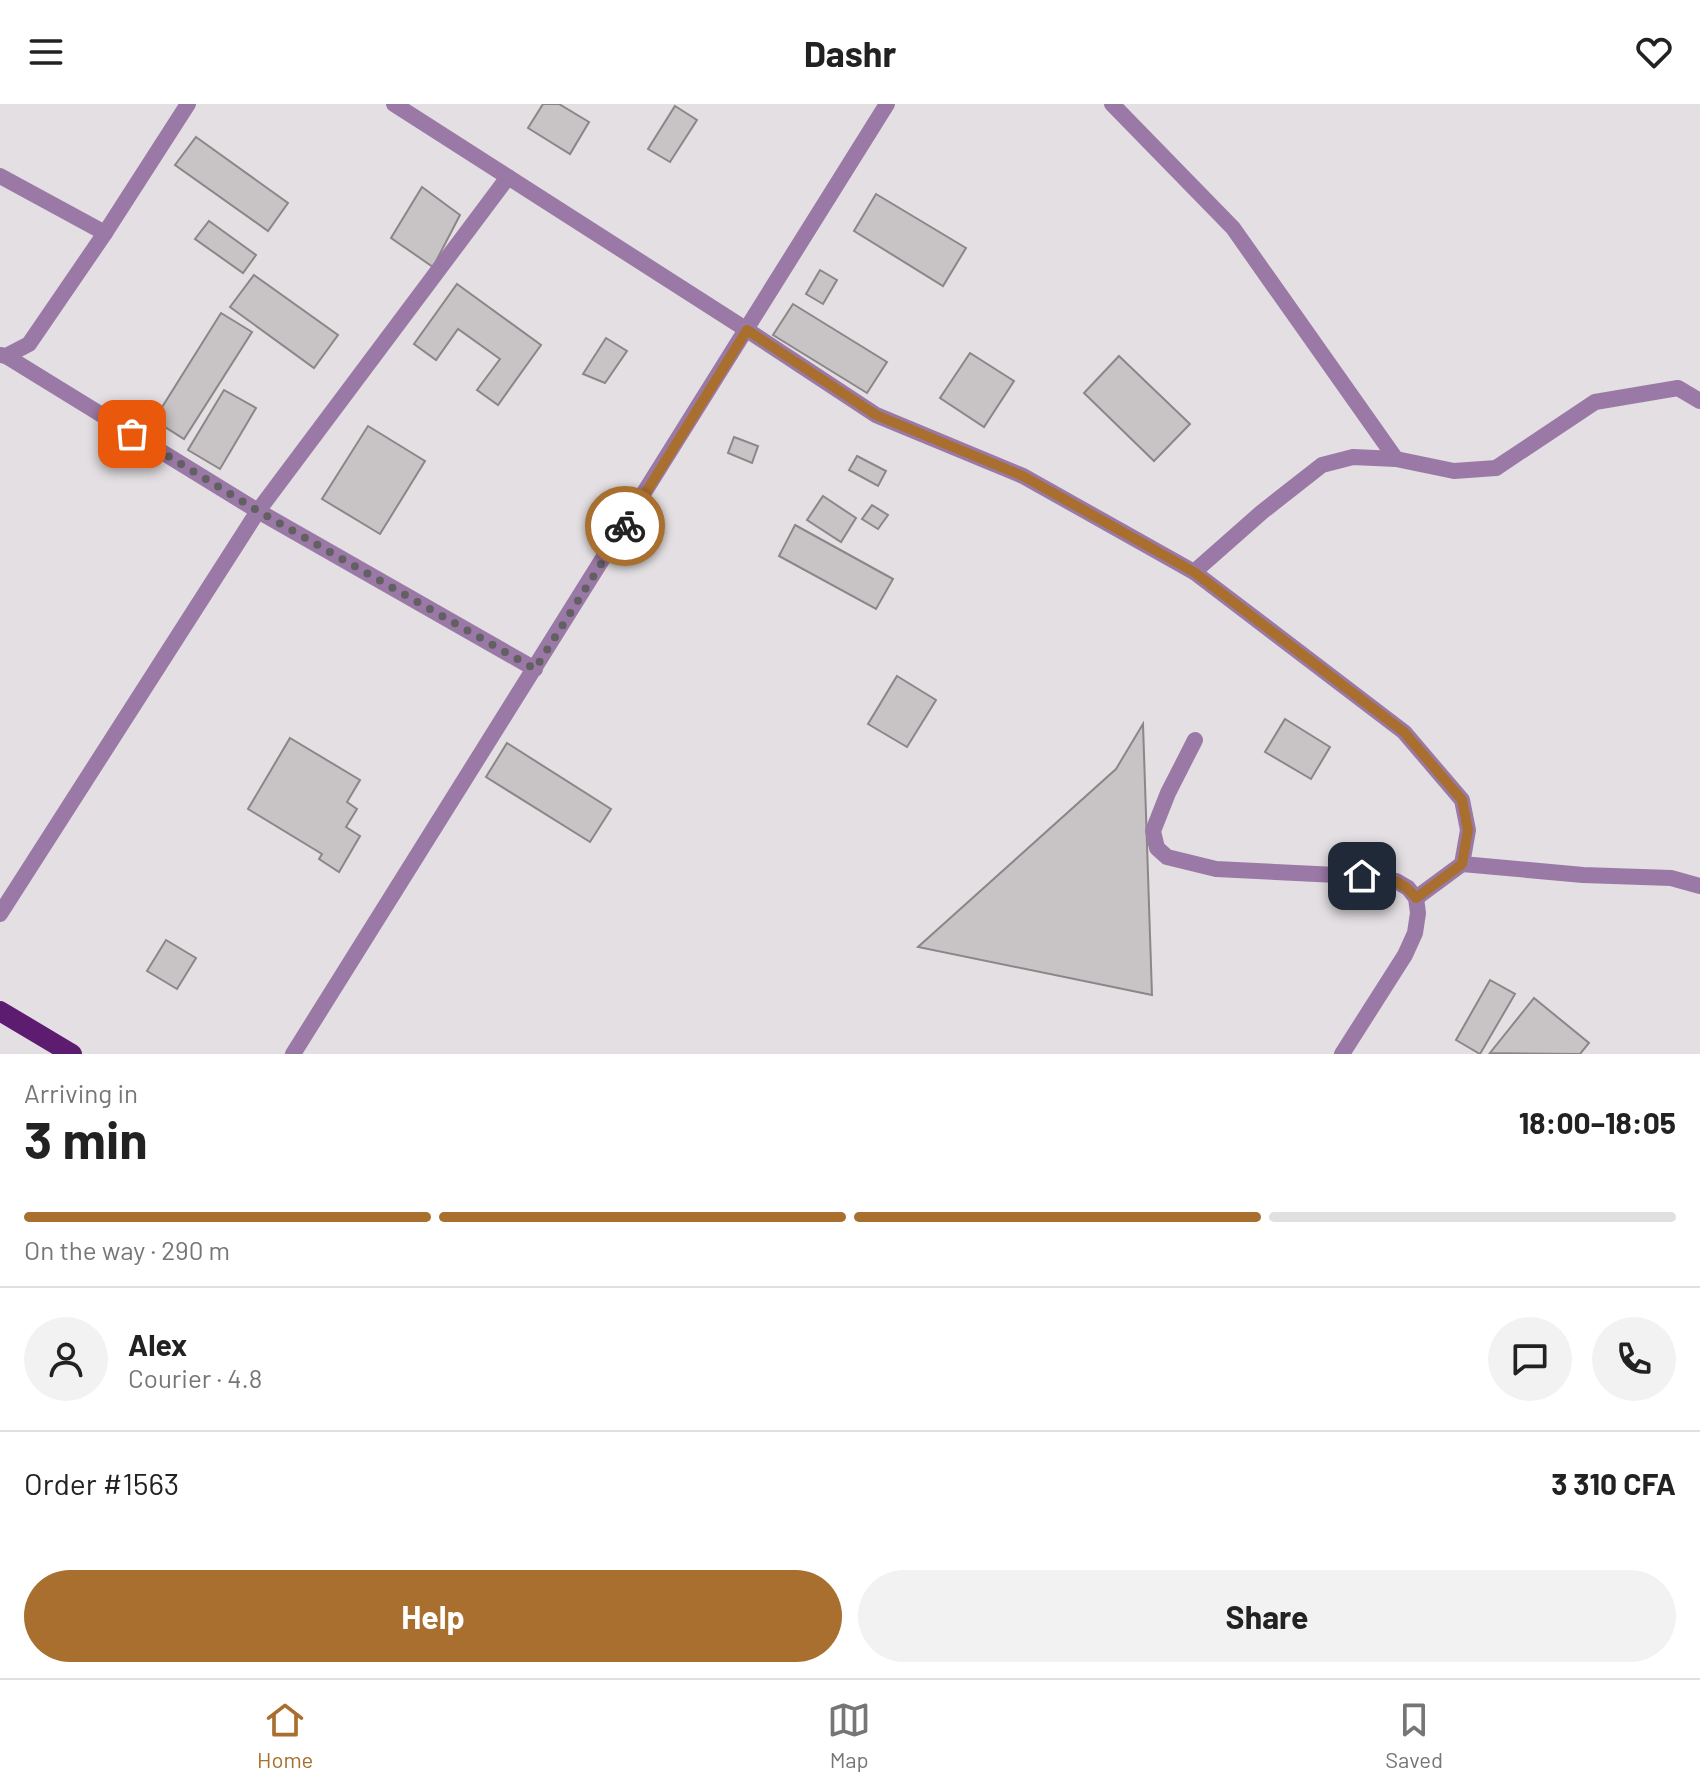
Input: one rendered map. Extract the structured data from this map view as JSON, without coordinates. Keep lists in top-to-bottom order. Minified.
{"page":{"header":"Dashr","heading":["3 min","Arriving in","18:00–18:05"],"panel":["Alex","Courier · 4.8","Order #1563","3 310 CFA"],"bar":"On the way · 290 m","buttons":["Help","Share"],"tabs":["Home","Map","Saved"]}}
